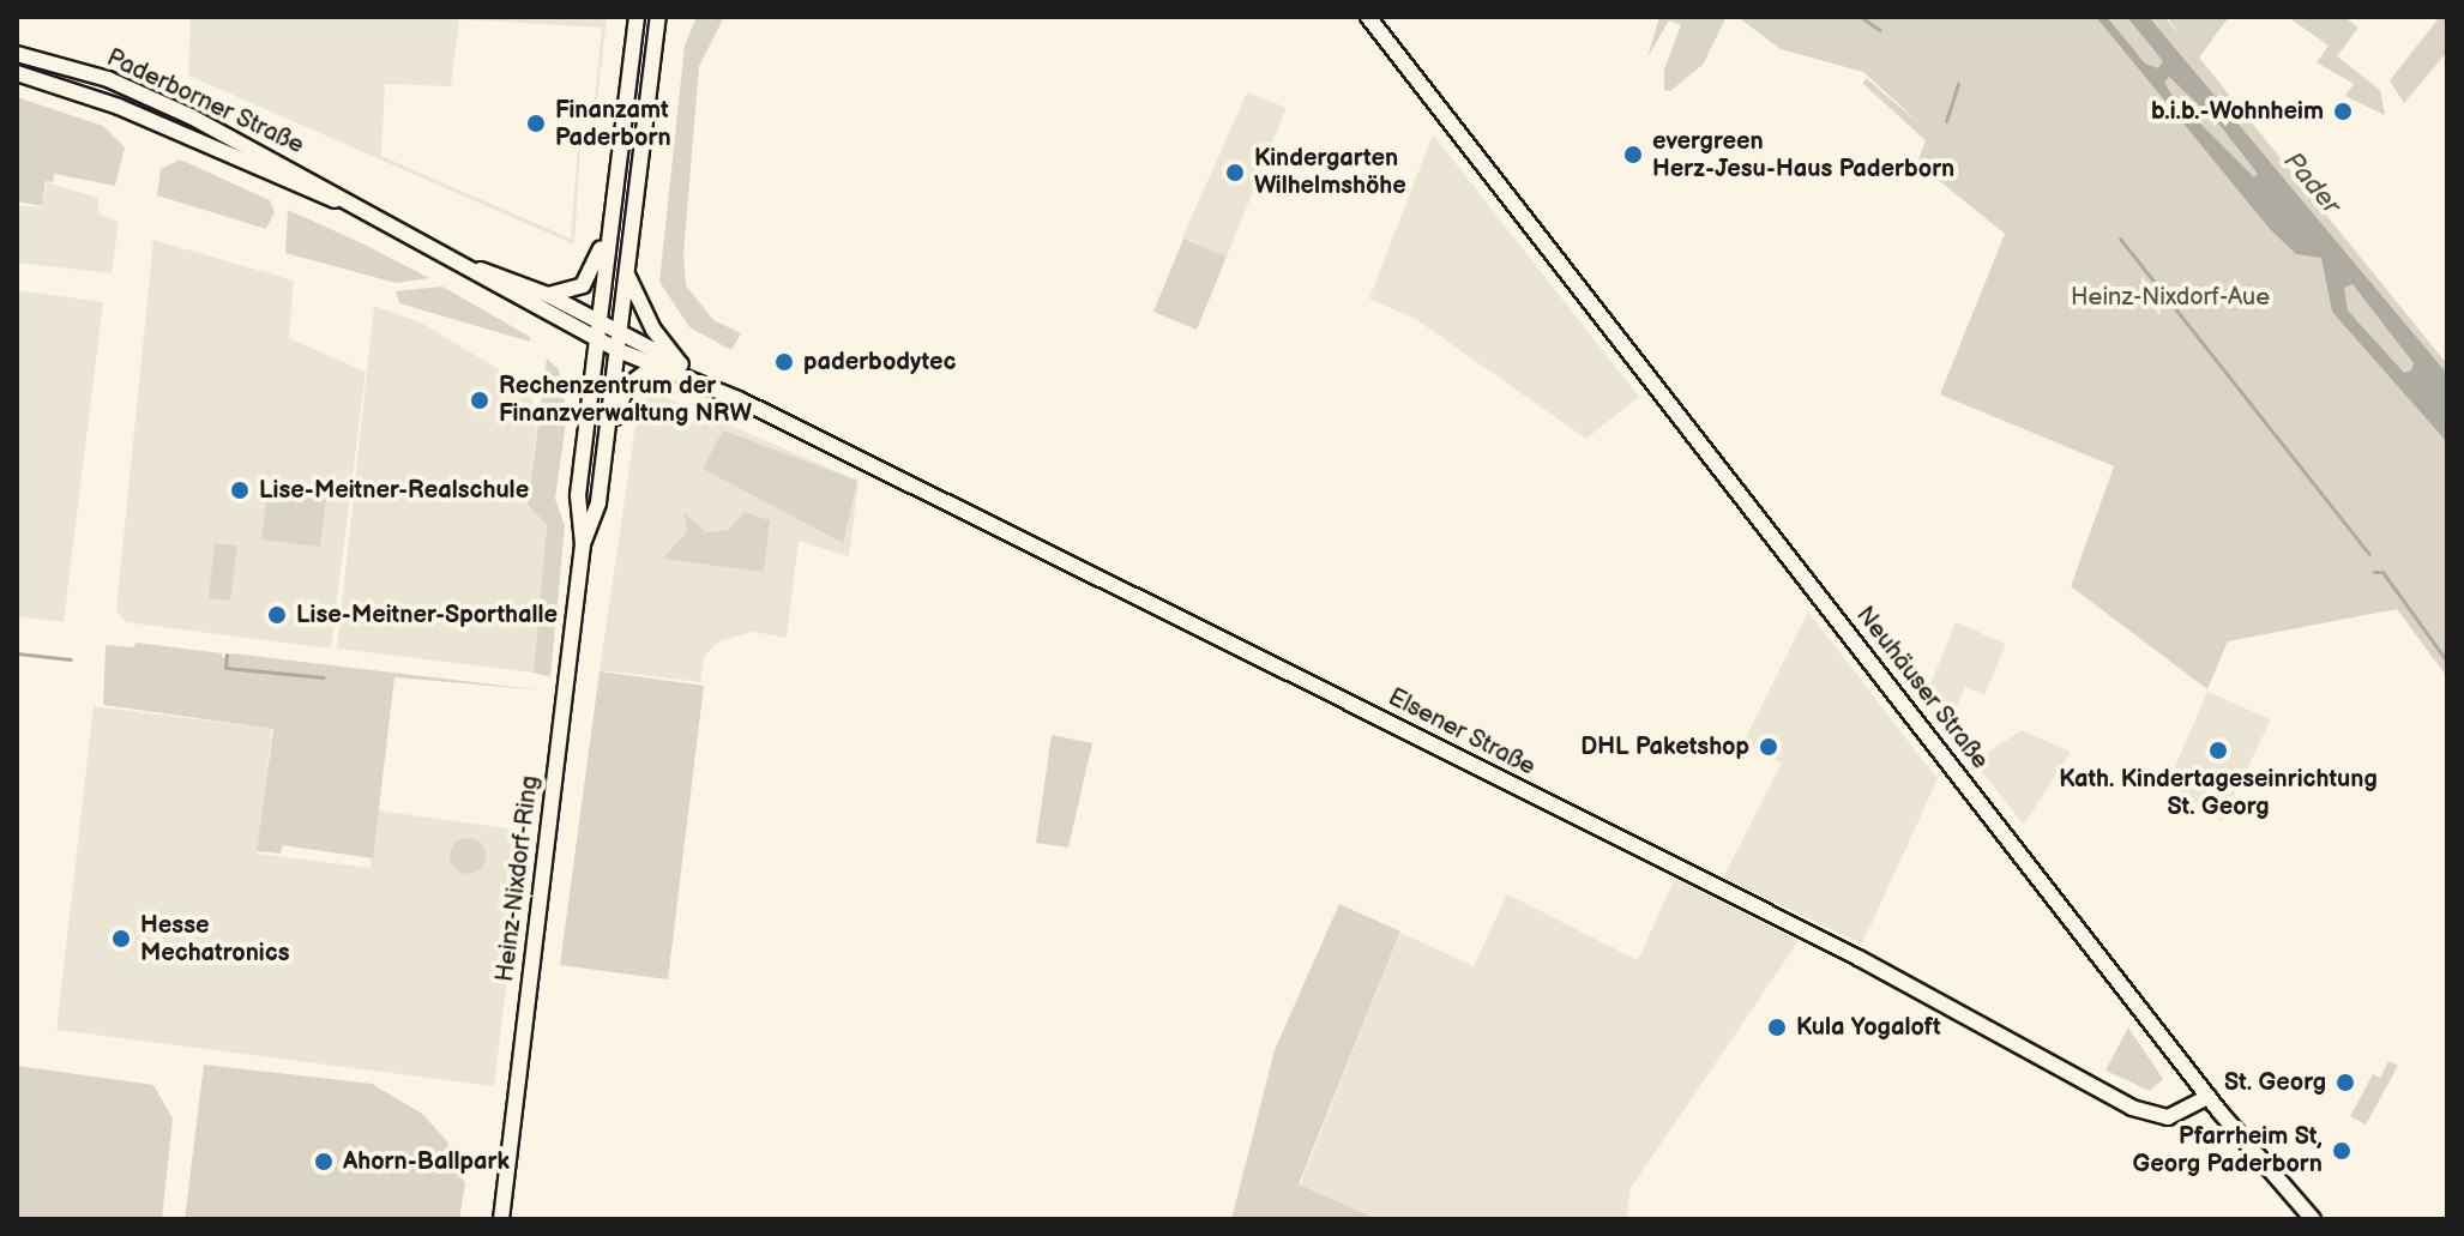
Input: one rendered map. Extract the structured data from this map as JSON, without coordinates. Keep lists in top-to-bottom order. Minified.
{"streets":{"street":["Paderborner Straße","Neuhäuser Straße","Elsener Straße","Heinz-Nixdorf-Ring"]},"crossings":[["Paderborner Straße","Elsener Straße"],["Paderborner Straße","Heinz-Nixdorf-Ring"],["Neuhäuser Straße","Elsener Straße"],["Elsener Straße","Heinz-Nixdorf-Ring"]],"water":["Pader"],"parks":["Heinz-Nixdorf-Aue"],"places":["b.i.b.-Wohnheim","Finanzamt Paderborn","evergreen Herz-Jesu-Haus Paderborn","Kindergarten Wilhelmshöhe","paderbodytec","Rechenzentrum der Finanzverwaltung NRW","Lise-Meitner-Realschule","Lise-Meitner-Sporthalle","DHL Paketshop","Kath. Kindertageseinrichtung St. Georg","Hesse Mechatronics","Kula Yogaloft","St. Georg","Pfarrheim St, Georg Paderborn","Ahorn-Ballpark"]}
